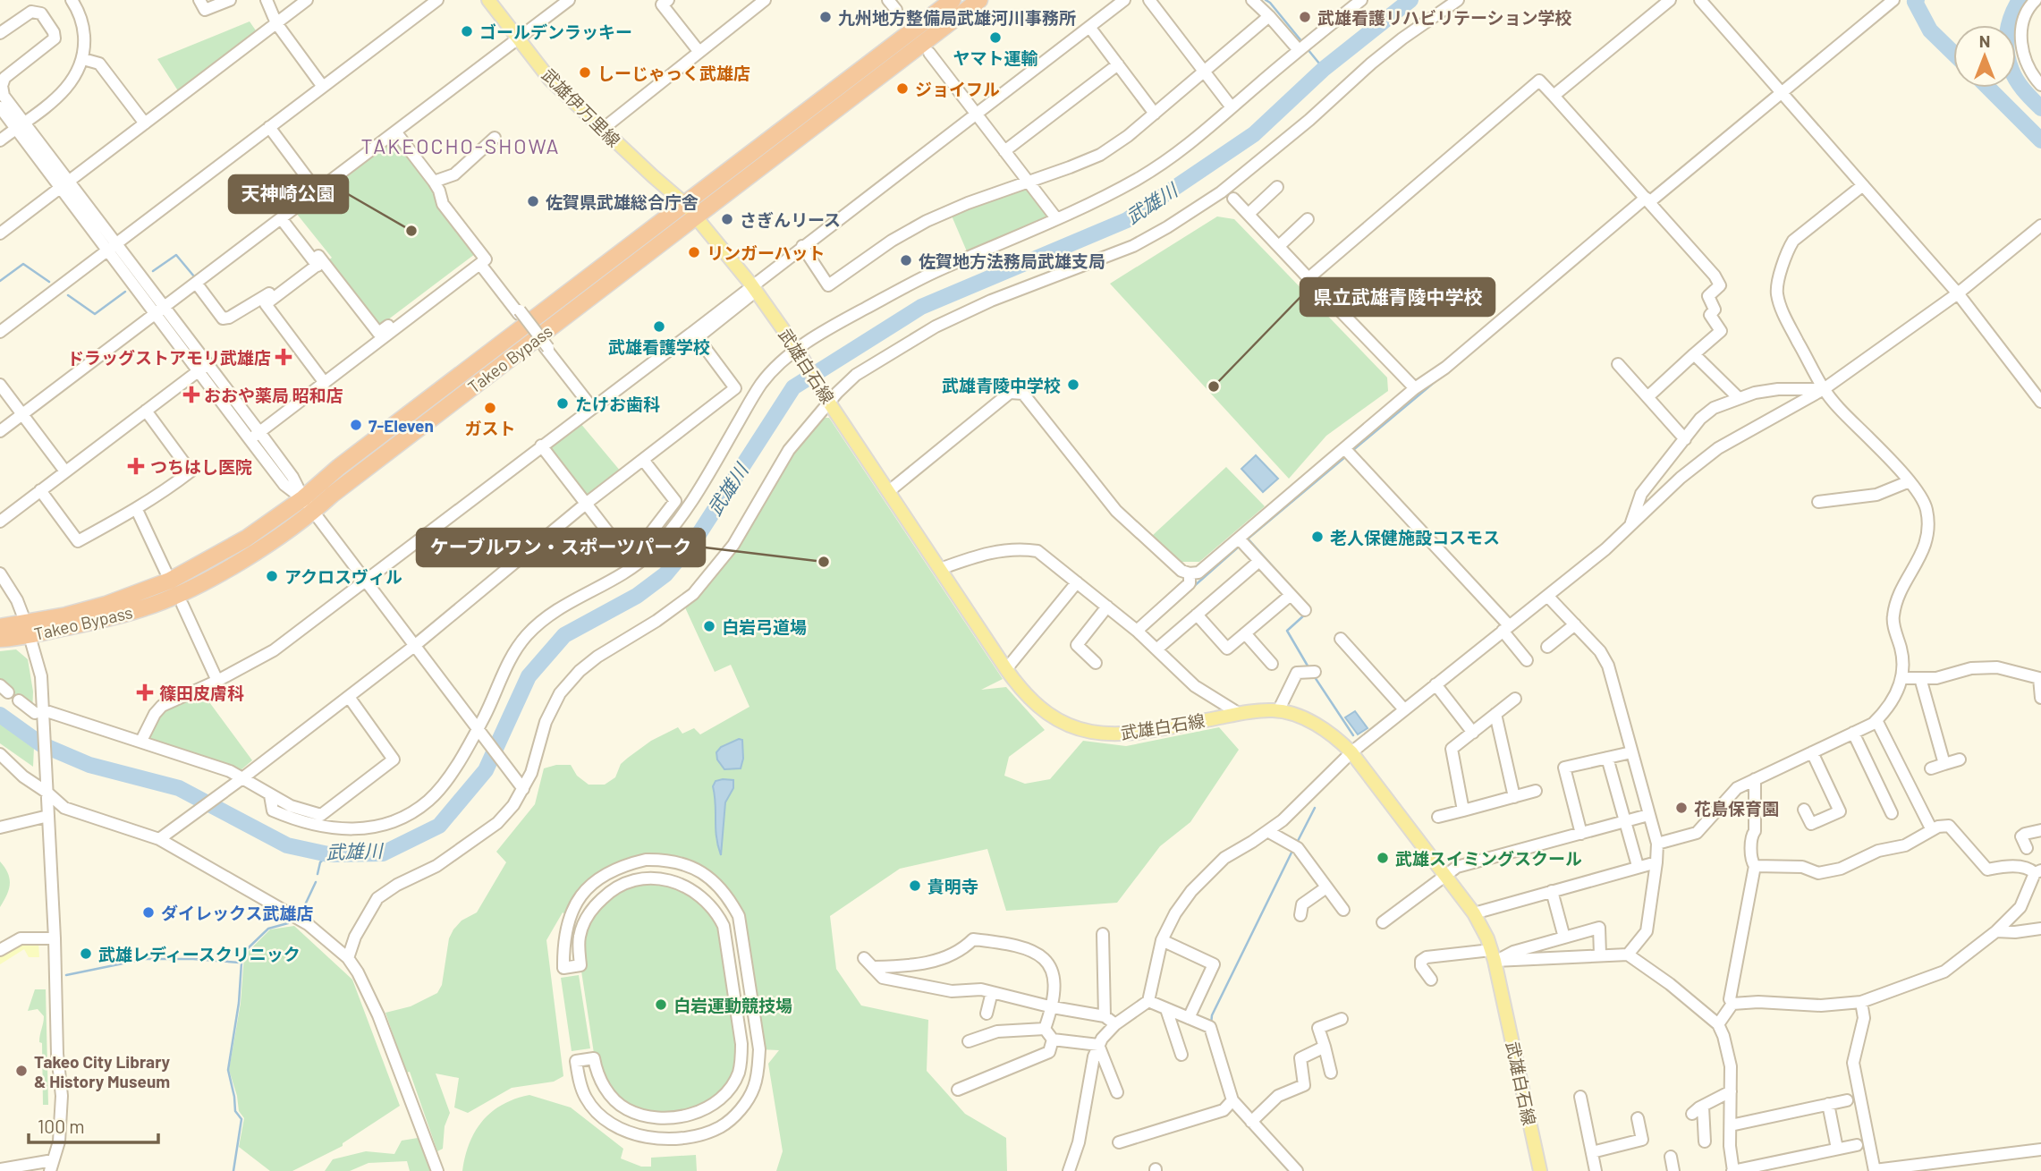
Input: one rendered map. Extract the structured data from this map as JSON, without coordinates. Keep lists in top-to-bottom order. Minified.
{"streets":{"highway":["Takeo Bypass"],"main road":["武雄伊万里線","武雄白石線"]},"crossings":[["武雄伊万里線","Takeo Bypass"],["武雄伊万里線","武雄白石線"],["Takeo Bypass","武雄白石線"]],"districts":["TAKEOCHO-SHOWA"],"water":["武雄川"],"places":{"other":["九州地方整備局武雄河川事務所","武雄看護リハビリテーション学校","ゴールデンラッキー","ヤマト運輸","しーじゃっく武雄店","ジョイフル","佐賀県武雄総合庁舎","さぎんリース","天神崎公園","リンガーハット","佐賀地方法務局武雄支局","武雄看護学校","武雄青陵中学校","県立武雄青陵中学校","たけお歯科","ガスト","7-Eleven","老人保健施設コスモス","ケーブルワン・スポーツパーク","アクロスヴィル","白岩弓道場","花島保育園","武雄スイミングスクール","貴明寺","ダイレックス武雄店","武雄レディースクリニック","白岩運動競技場","Takeo City Library & History Museum"],"health":["ドラッグストアモリ武雄店","おおや薬局 昭和店","つちはし医院","篠田皮膚科"]},"scale_bar":"100 m","north":"top"}
